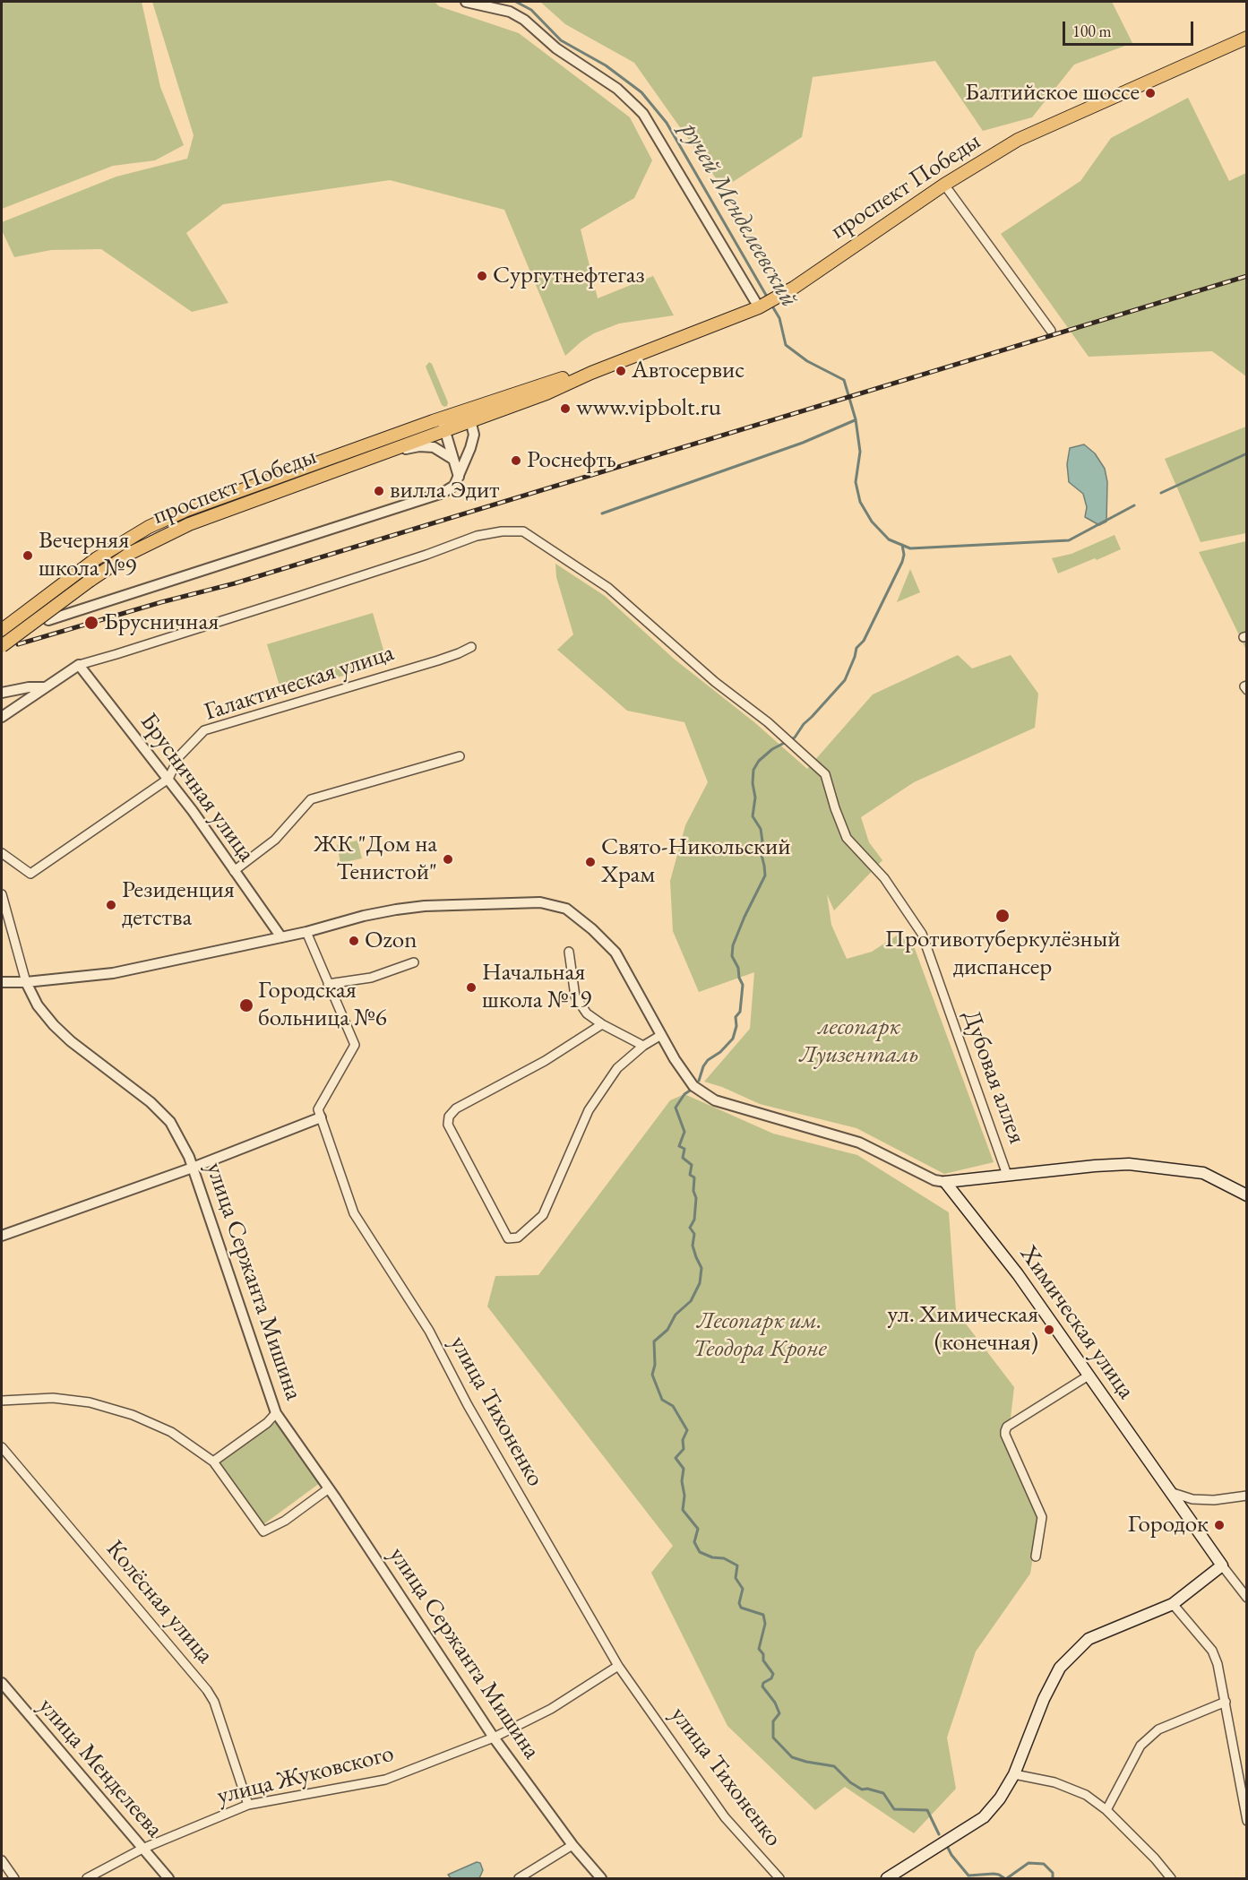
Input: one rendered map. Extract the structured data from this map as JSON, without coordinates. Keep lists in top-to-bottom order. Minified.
{"streets":{"main road":["проспект Победы","Химическая улица"],"street":["Галактическая улица","Брусничная улица","Дубовая аллея","улица Сержанта Мишина","улица Тихоненко","Колёсная улица","улица Менделеева","улица Жуковского"]},"crossings":[["Галактическая улица","Брусничная улица"],["Брусничная улица","Дубовая аллея"],["улица Сержанта Мишина","улица Жуковского"],["улица Тихоненко","улица Жуковского"],["Колёсная улица","улица Жуковского"],["улица Менделеева","улица Жуковского"]],"water":["ручей Менделеевский"],"parks":["лесопарк Луизенталь","Лесопарк им. Теодора Кроне"],"places":["Балтийское шоссе","Сургутнефтегаз","Автосервис","www.vipbolt.ru","Роснефть","вилла Эдит","Вечерняя школа №9","Брусничная","ЖК \"Дом на Тенистой\"","Свято-Никольский Храм","Резиденция детства","Противотуберкулёзный диспансер","Ozon","Начальная школа №19","Городская больница №6","ул. Химическая (конечная)","Городок"],"scale_bar":"100 m"}
